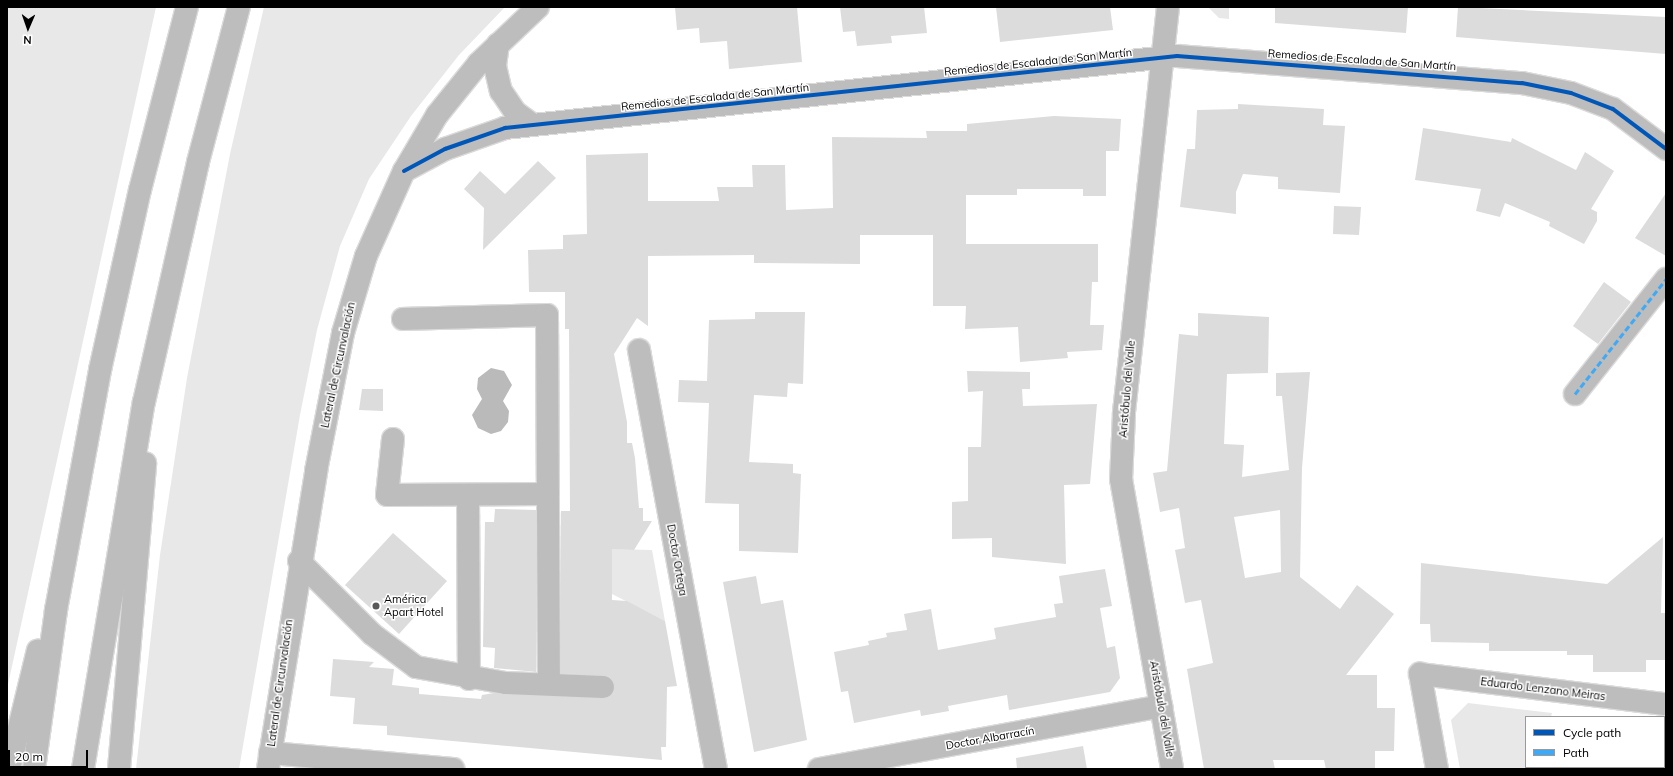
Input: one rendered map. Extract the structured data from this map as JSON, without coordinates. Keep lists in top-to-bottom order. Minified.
{"streets":{"main road":["Remedios de Escalada de San Martín","Lateral de Circunvalación","Aristóbulo del Valle","Doctor Ortega","Eduardo Lenzano Meiras","Doctor Albarracín"]},"crossings":[["Remedios de Escalada de San Martín","Lateral de Circunvalación"],["Remedios de Escalada de San Martín","Aristóbulo del Valle"],["Aristóbulo del Valle","Doctor Albarracín"]],"places":["América Apart Hotel"],"legend":["Cycle path","Path"],"scale_bar":"20 m","north":"bottom"}
